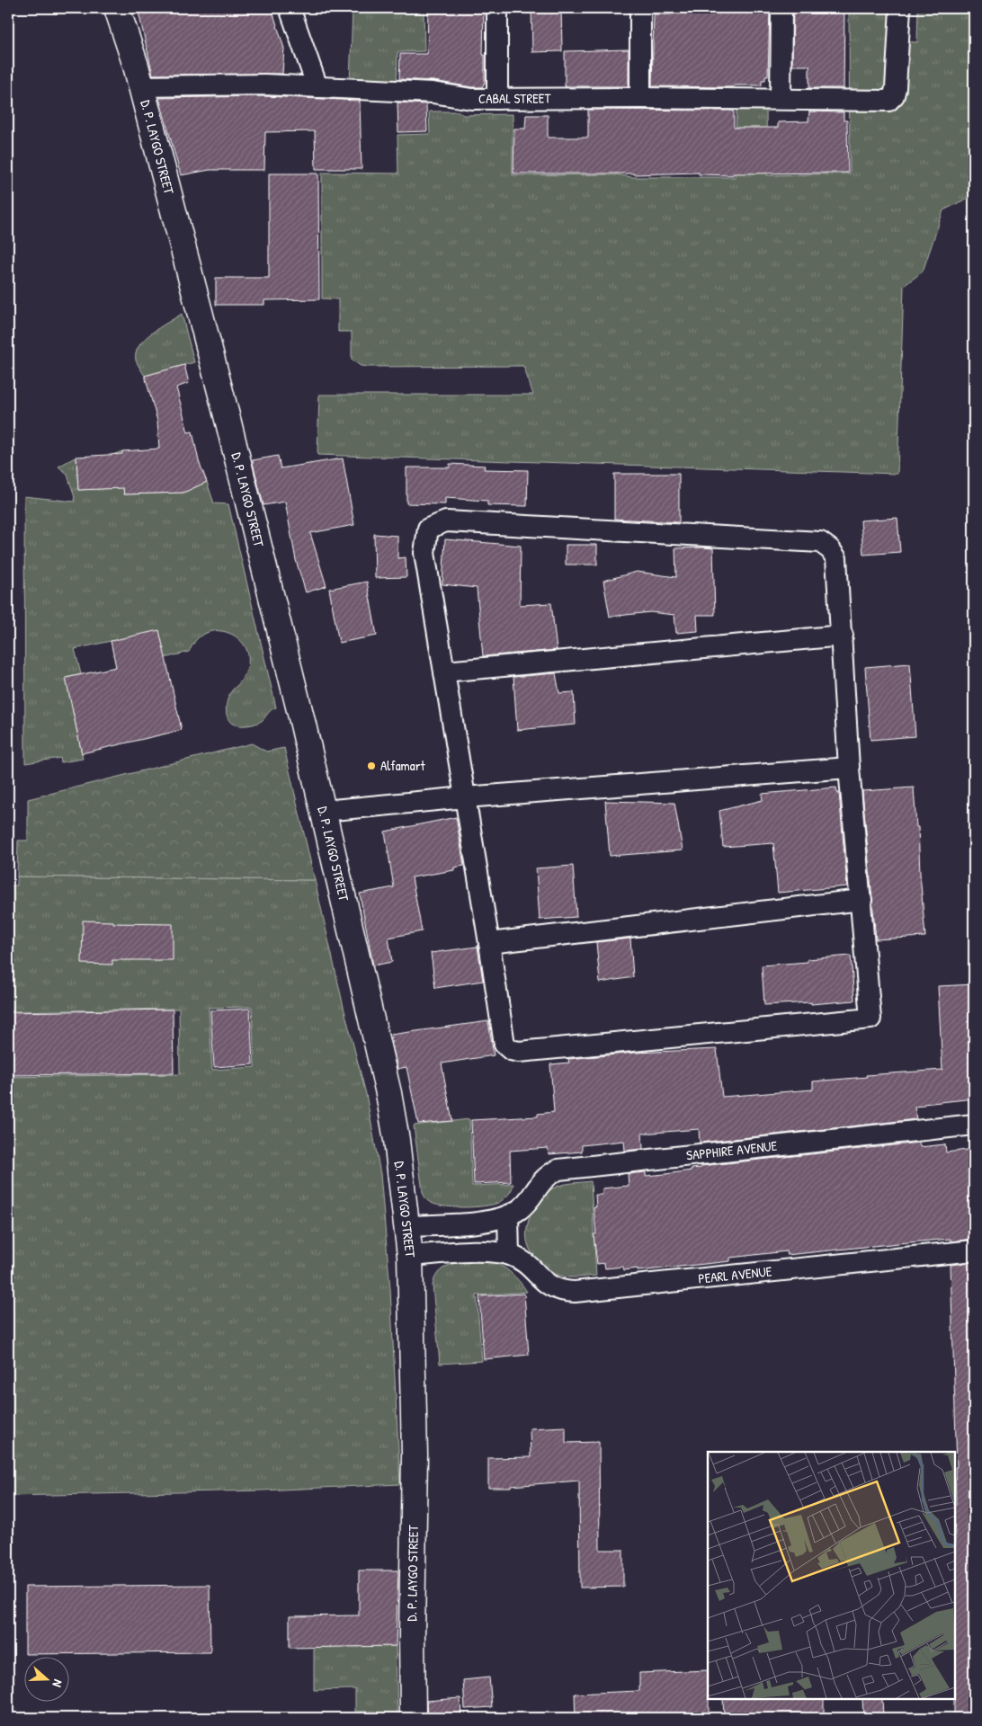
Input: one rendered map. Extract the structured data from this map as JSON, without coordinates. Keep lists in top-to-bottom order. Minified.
{"streets":{"main road":["D. P. LAYGO STREET"],"street":["CABAL STREET","SAPPHIRE AVENUE","PEARL AVENUE"]},"crossings":[["CABAL STREET","D. P. LAYGO STREET"]],"places":["Alfamart"],"north":"right"}
